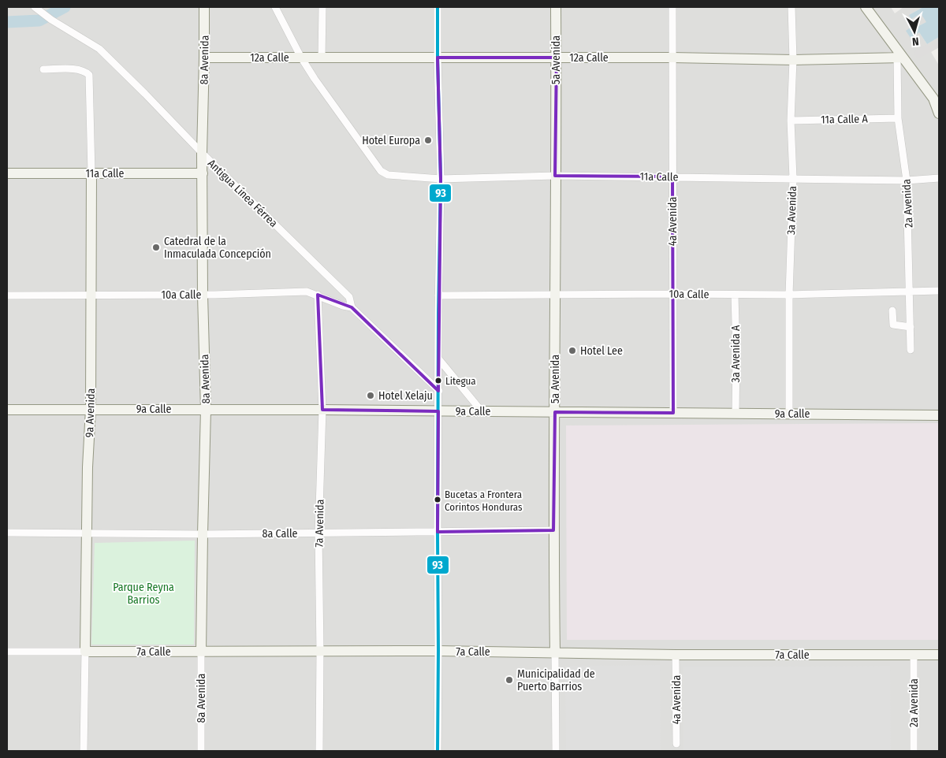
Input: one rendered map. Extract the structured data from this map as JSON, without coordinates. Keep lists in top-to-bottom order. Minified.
{"streets":{"street":["12a Calle","8a Avenida","5a Avenida","11a Calle A","11a Calle","Antigua Línea Férrea","2a Avenida","3a Avenida","4a Avenida","10a Calle","3a Avenida A","9a Calle","9a Avenida","7a Avenida","8a Calle","7a Calle"]},"crossings":[["12a Calle","8a Avenida"],["12a Calle","5a Avenida"],["12a Calle","11a Calle"],["12a Calle","2a Avenida"],["12a Calle","3a Avenida"],["12a Calle","4a Avenida"],["8a Avenida","11a Calle"],["8a Avenida","Antigua Línea Férrea"],["8a Avenida","10a Calle"],["8a Avenida","9a Calle"],["8a Avenida","8a Calle"],["8a Avenida","7a Calle"],["5a Avenida","11a Calle"],["5a Avenida","10a Calle"],["5a Avenida","9a Calle"],["5a Avenida","8a Calle"],["5a Avenida","7a Calle"],["11a Calle A","2a Avenida"],["11a Calle A","3a Avenida"],["11a Calle","2a Avenida"],["11a Calle","3a Avenida"],["11a Calle","4a Avenida"],["11a Calle","9a Avenida"],["Antigua Línea Férrea","10a Calle"],["2a Avenida","10a Calle"],["2a Avenida","7a Calle"],["3a Avenida","10a Calle"],["3a Avenida","9a Calle"],["4a Avenida","10a Calle"],["4a Avenida","9a Calle"],["4a Avenida","7a Calle"],["10a Calle","3a Avenida A"],["10a Calle","9a Avenida"],["10a Calle","7a Avenida"],["3a Avenida A","9a Calle"],["9a Calle","9a Avenida"],["9a Calle","7a Avenida"],["9a Avenida","8a Calle"],["9a Avenida","7a Calle"],["7a Avenida","8a Calle"],["7a Avenida","7a Calle"]],"parks":["Parque Reyna Barrios"],"places":["Hotel Europa","Catedral de la Inmaculada Concepción","Hotel Lee","Litegua","Hotel Xelaju","Bucetas a Frontera Corintos Honduras","Municipalidad de Puerto Barrios"],"lines":["transit line 93"],"north":"bottom"}
